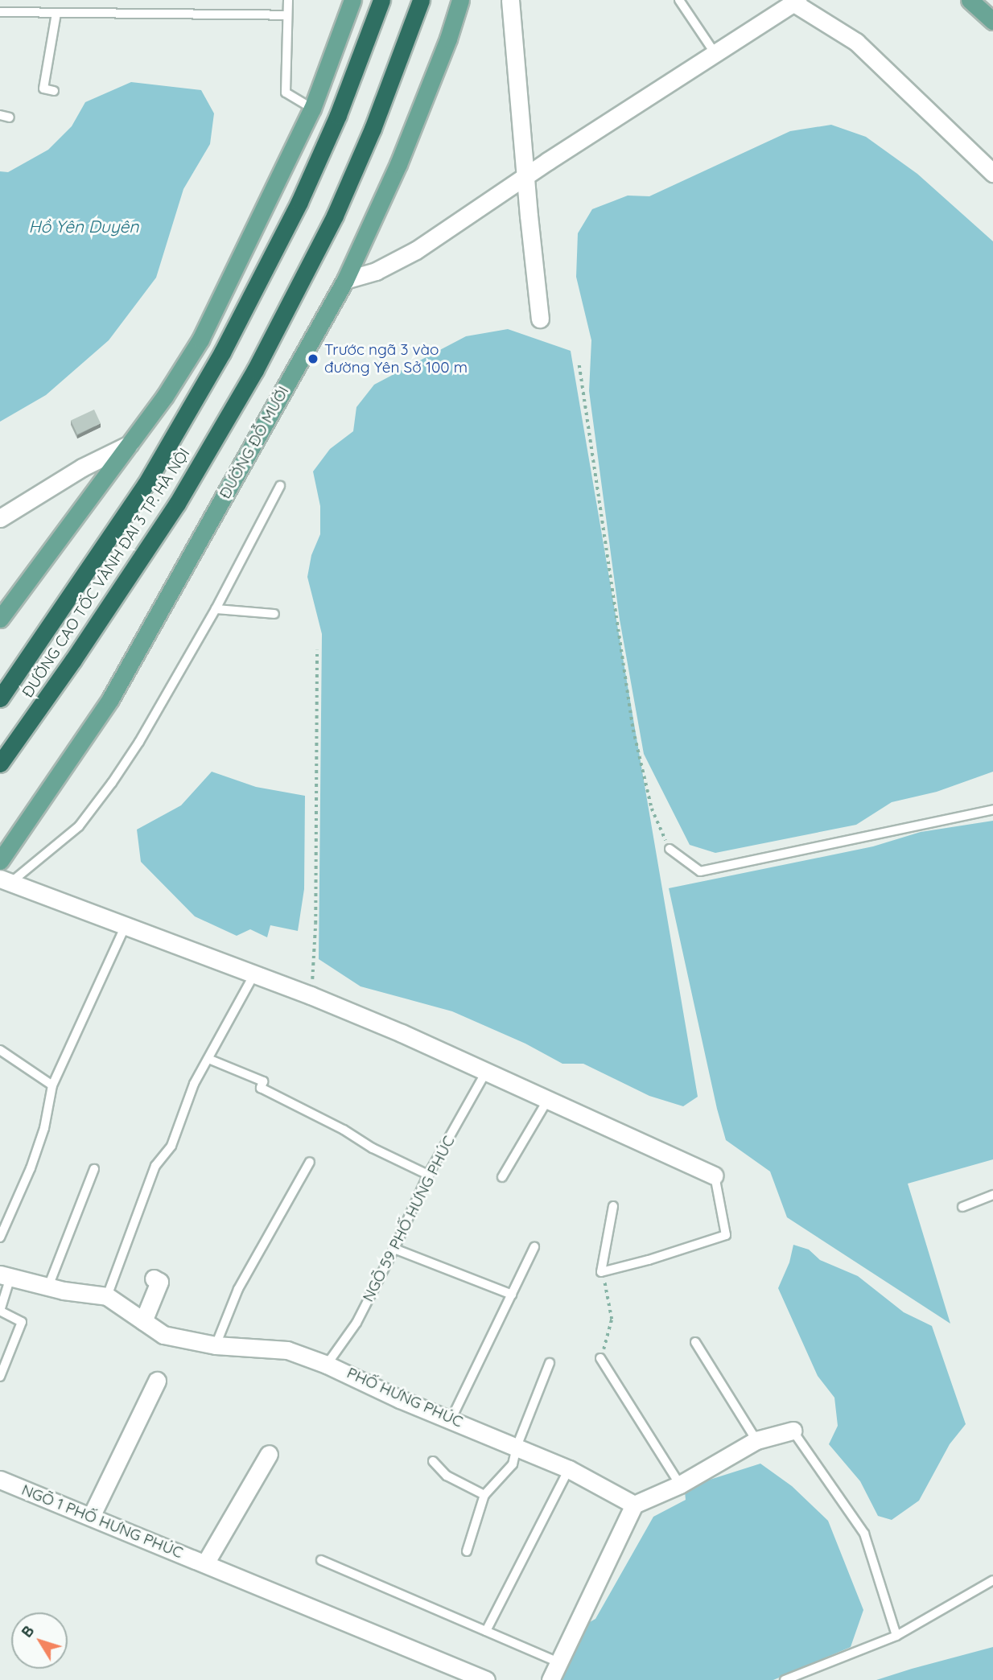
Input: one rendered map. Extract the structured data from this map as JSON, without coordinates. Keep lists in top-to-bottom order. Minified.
{"streets":{"highway":["ĐƯỜNG CAO TỐC VÀNH ĐAI 3 TP. HÀ NỘI"],"main road":["ĐƯỜNG ĐỖ MƯỜI"],"street":["PHỐ HƯNG PHÚC","NGÕ 1 PHỐ HƯNG PHÚC"],"lane":["NGÕ 59 PHỐ HƯNG PHÚC"]},"crossings":[["NGÕ 59 PHỐ HƯNG PHÚC","PHỐ HƯNG PHÚC"]],"water":["Hồ Yên Duyên"],"places":["Trước ngã 3 vào đường Yên Sở 100 m"],"north":"top left"}
